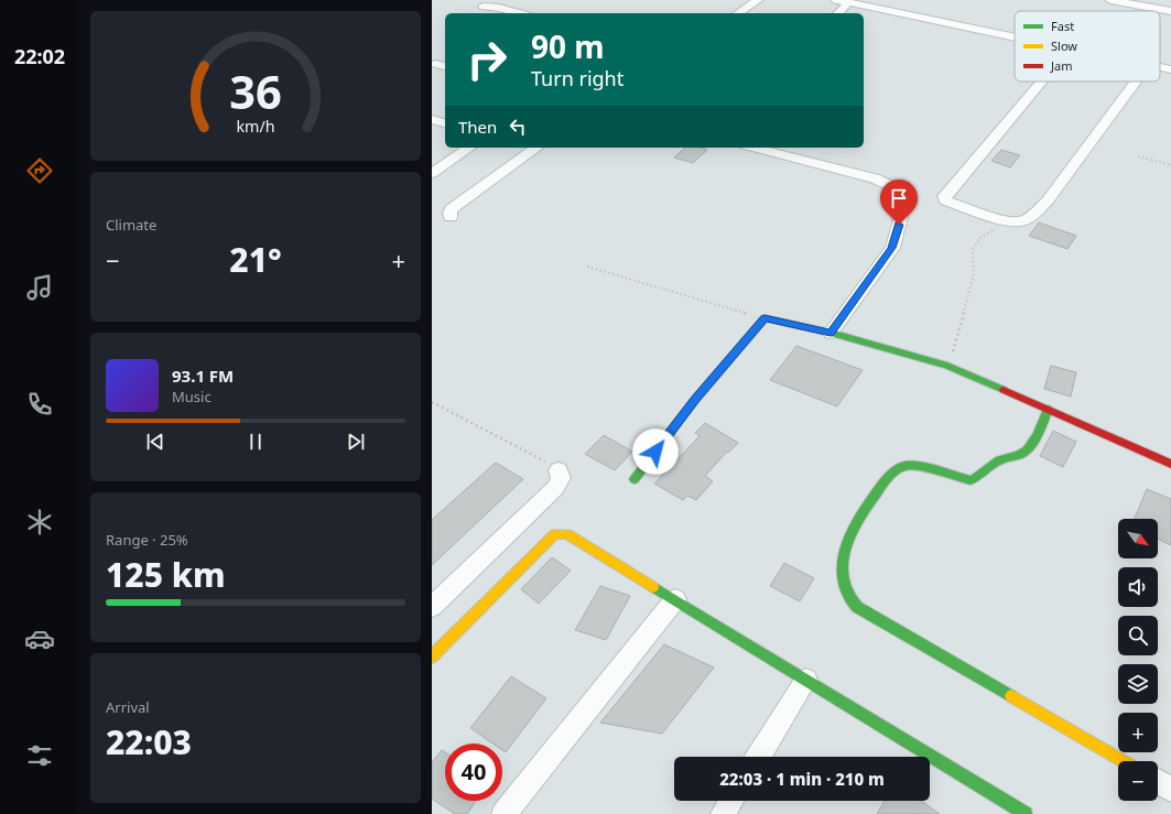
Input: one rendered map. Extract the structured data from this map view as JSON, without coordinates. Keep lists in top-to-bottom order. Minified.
{"legend":["Fast","Slow","Jam"],"north":"bottom right","page":{"tabs":"22:02","turn":["90 m","Turn right"],"then":"Then","tile":["Climate",["Range · 25%","125 km"],["Arrival","22:03"]],"heat":["−","21°","+"],"song":["93.1 FM","Music"],"map_buttons":["+","−"],"limit":"40","trip":"22:03 · 1 min · 210 m","gauge":["36","km/h"]}}
